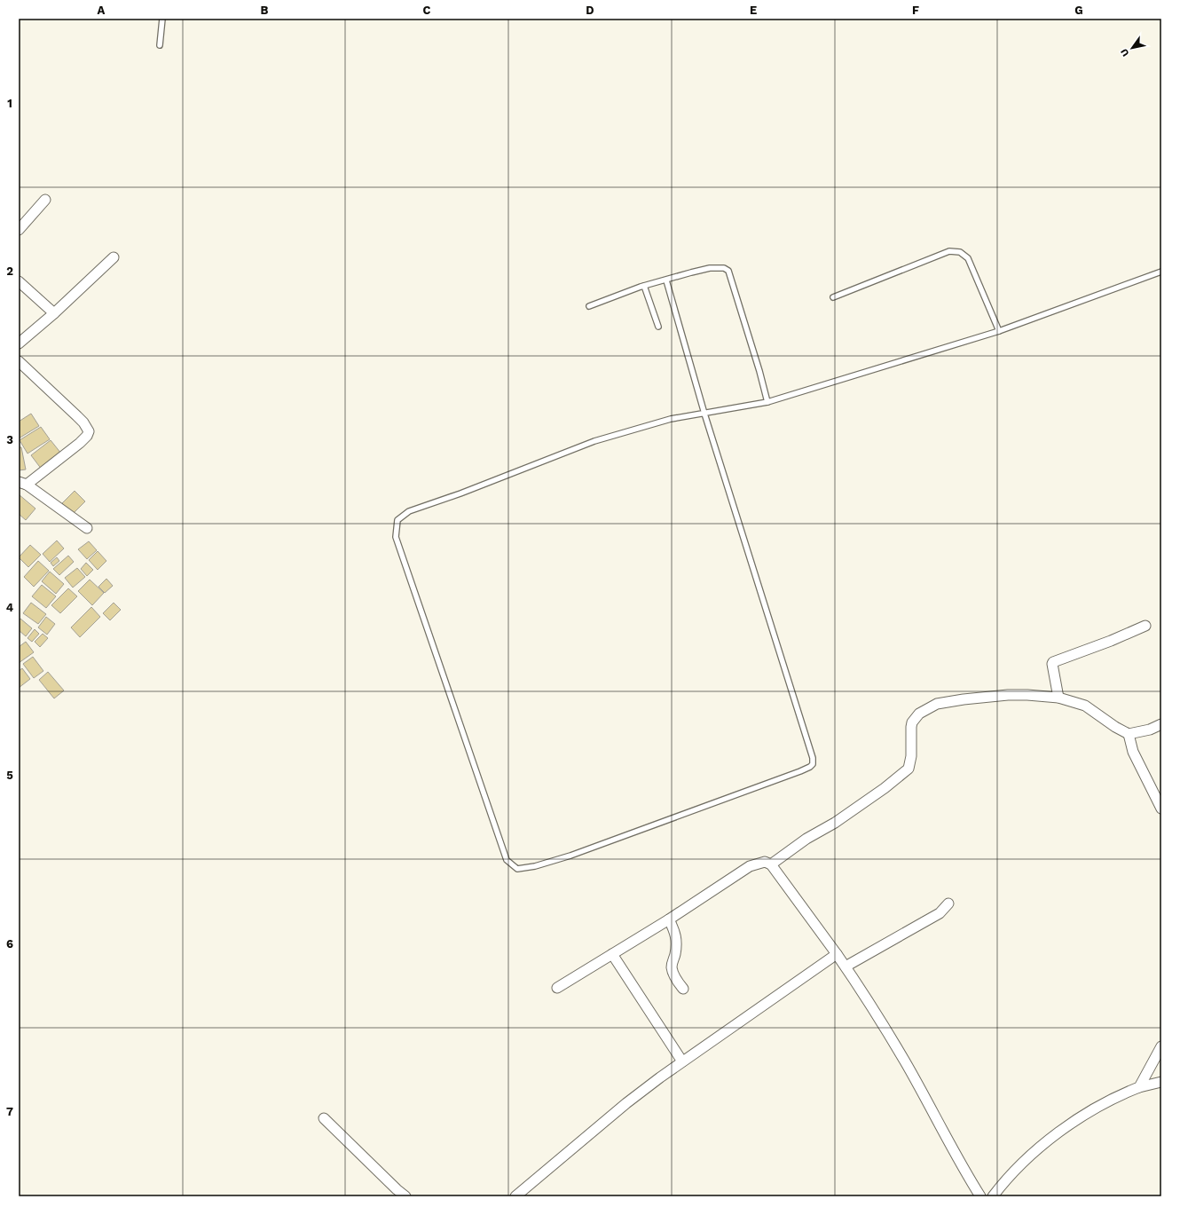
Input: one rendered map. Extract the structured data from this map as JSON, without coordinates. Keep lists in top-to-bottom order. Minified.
{"north":"bottom left","grid":{"columns":["A","B","C","D","E","F","G"],"rows":["1","2","3","4","5","6","7"]}}
